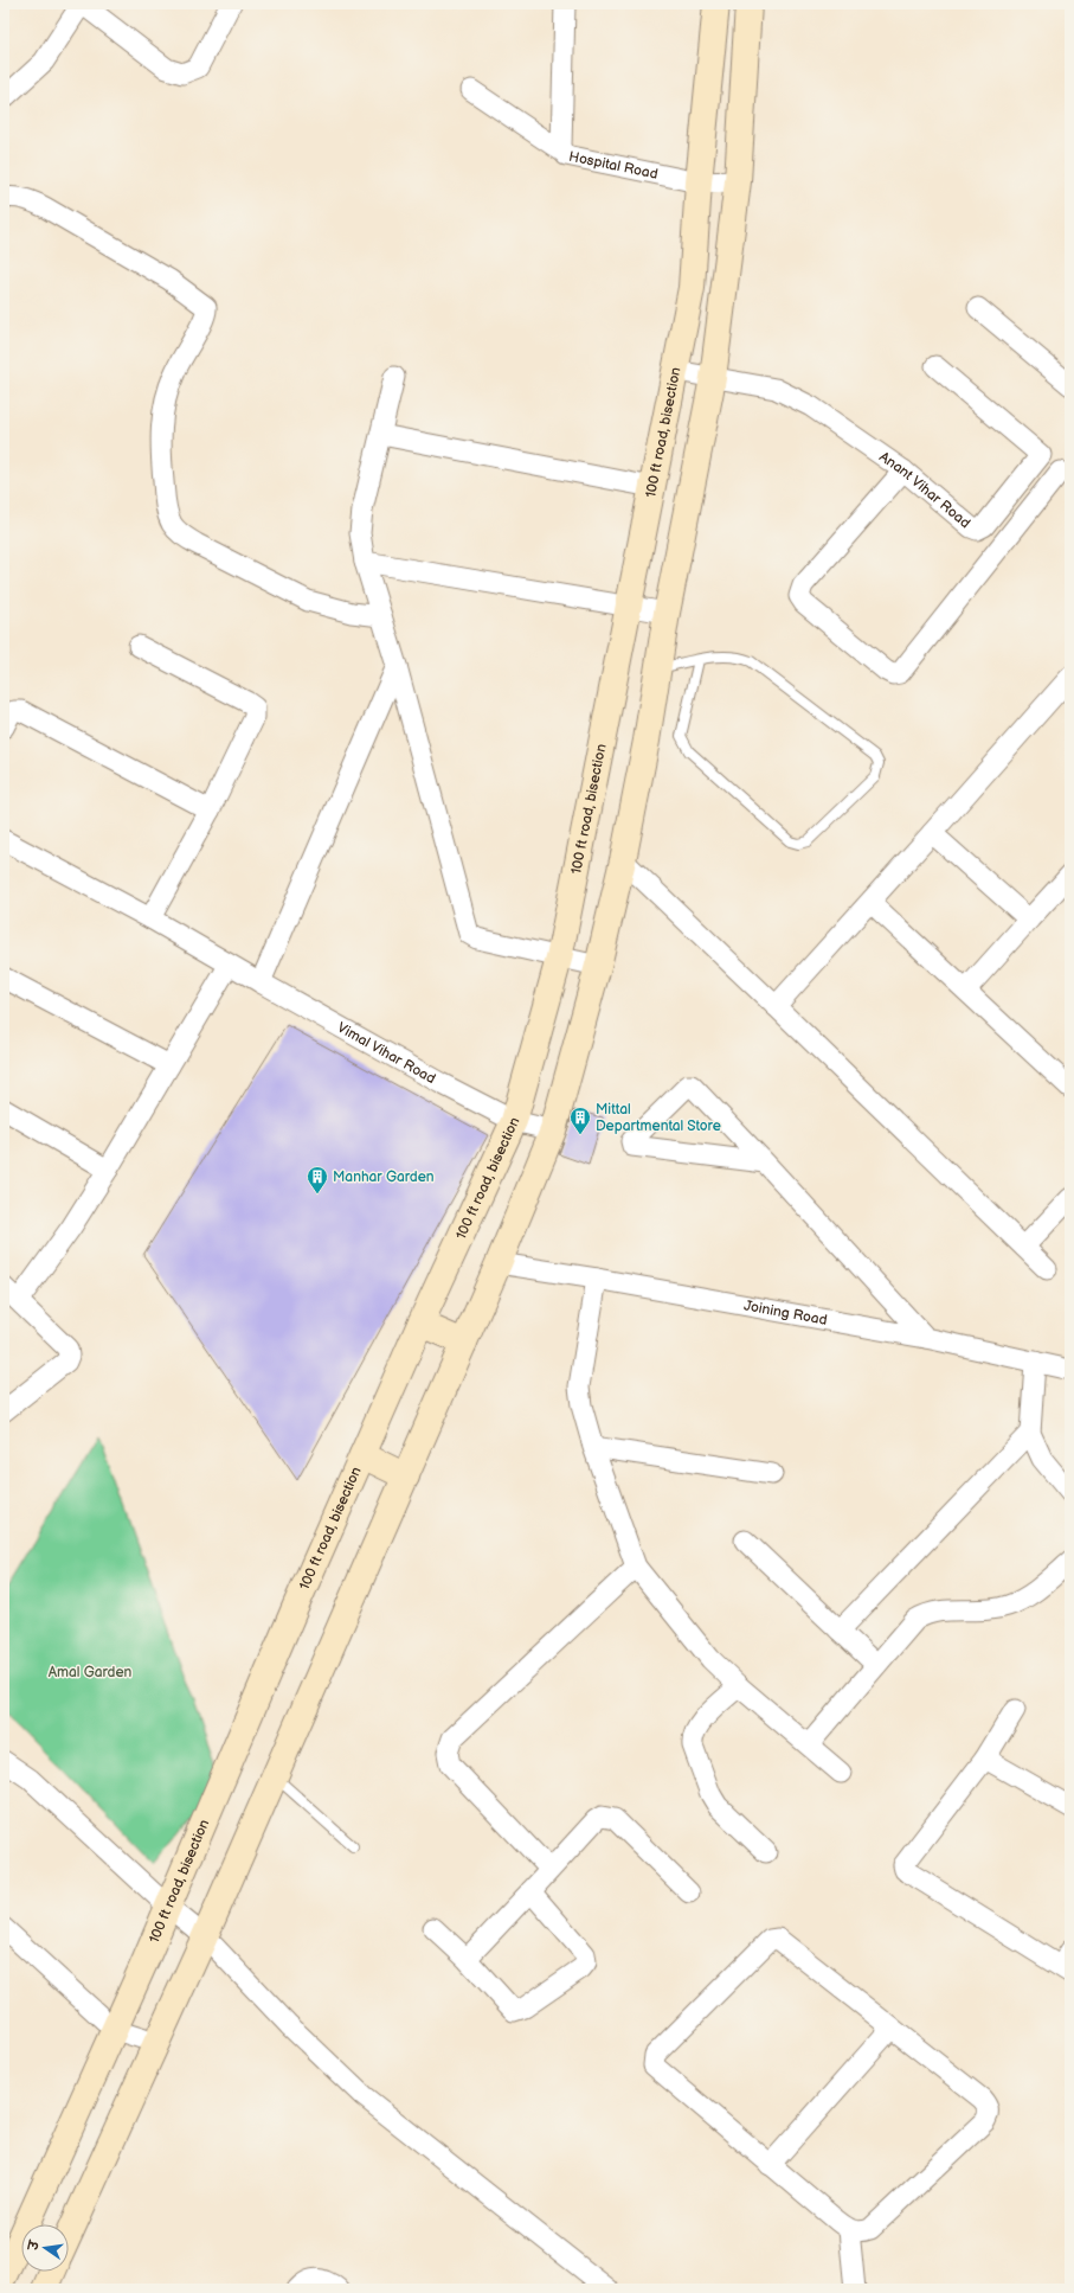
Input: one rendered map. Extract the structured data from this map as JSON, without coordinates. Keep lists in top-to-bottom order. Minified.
{"streets":{"street":["Hospital Road","100 ft road, bisection","Anant Vihar Road","Vimal Vihar Road","Joining Road"]},"crossings":[["Hospital Road","100 ft road, bisection"],["100 ft road, bisection","Anant Vihar Road"],["100 ft road, bisection","Vimal Vihar Road"]],"parks":["Amal Garden"],"places":{"building":["Mittal Departmental Store","Manhar Garden"]},"north":"left"}
